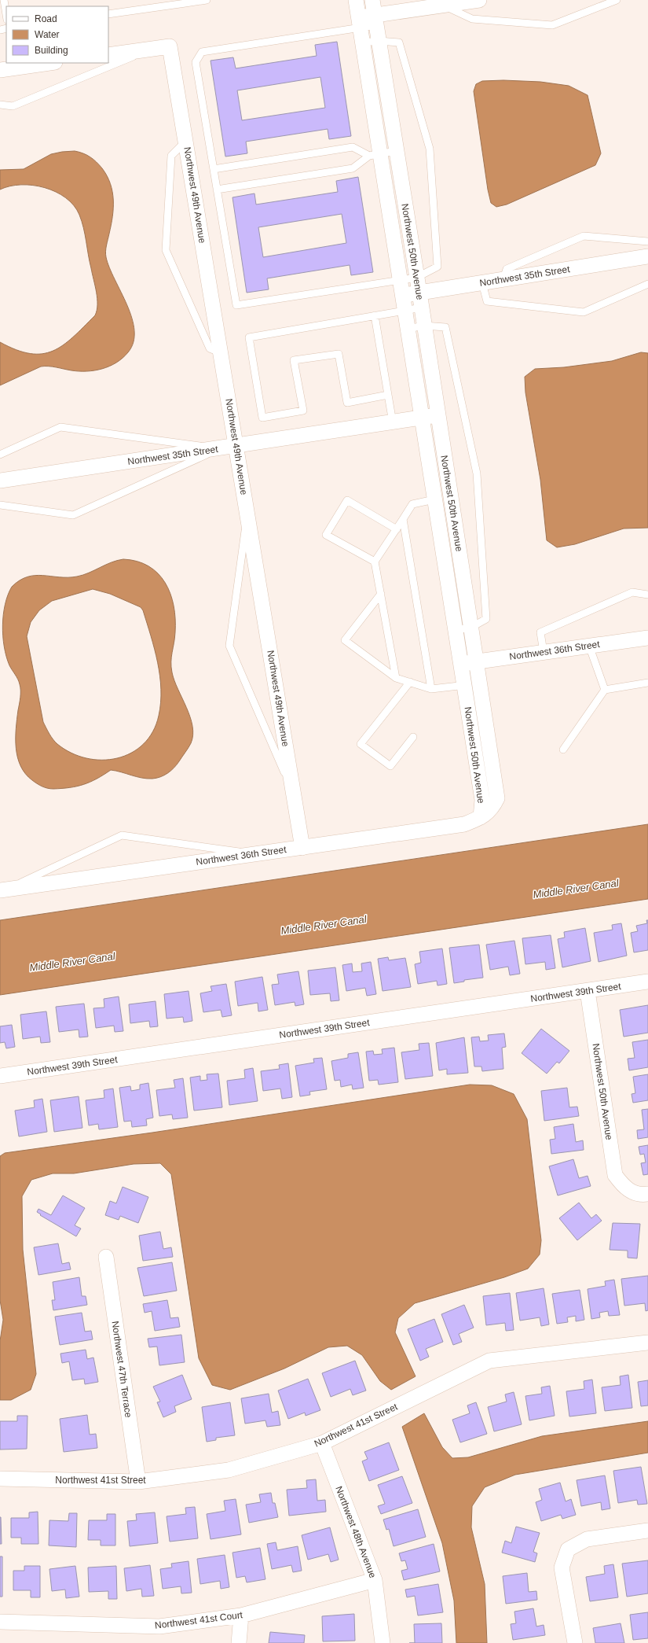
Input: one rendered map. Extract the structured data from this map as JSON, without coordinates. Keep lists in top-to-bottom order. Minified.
{"streets":{"street":["Northwest 49th Avenue","Northwest 50th Avenue","Northwest 35th Street","Northwest 36th Street","Northwest 39th Street","Northwest 47th Terrace","Northwest 41st Street","Northwest 48th Avenue","Northwest 41st Court"]},"crossings":[["Northwest 49th Avenue","Northwest 35th Street"],["Northwest 49th Avenue","Northwest 36th Street"],["Northwest 50th Avenue","Northwest 35th Street"],["Northwest 50th Avenue","Northwest 36th Street"],["Northwest 50th Avenue","Northwest 39th Street"],["Northwest 47th Terrace","Northwest 41st Street"],["Northwest 41st Street","Northwest 48th Avenue"],["Northwest 48th Avenue","Northwest 41st Court"]],"water":["Middle River Canal"],"legend":["Road","Water","Building"]}
